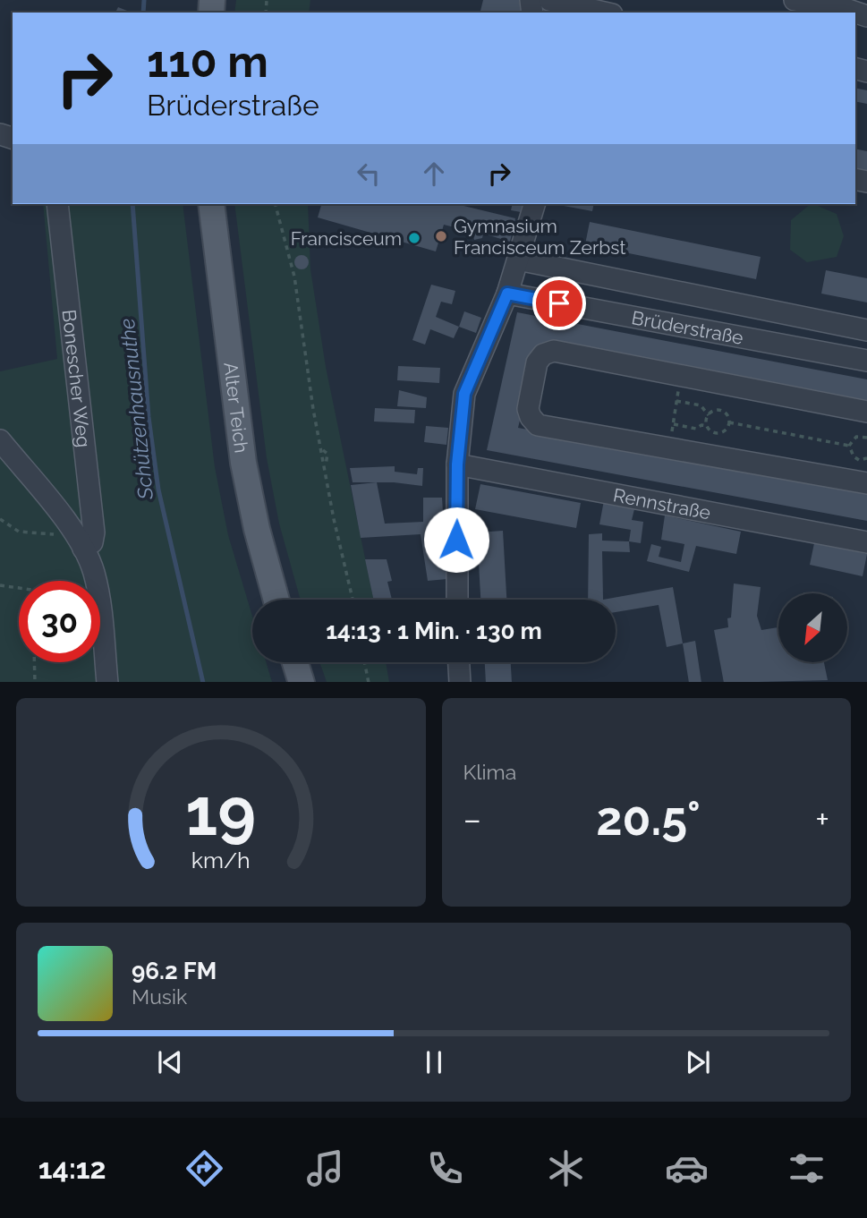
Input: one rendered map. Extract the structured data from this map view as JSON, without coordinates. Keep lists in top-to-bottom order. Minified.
{"streets":{"main road":["Alter Teich"],"street":["Brüderstraße","Bonescher Weg","Rennstraße"]},"water":["Schützenhausnuthe"],"places":["Gymnasium Francisceum Zerbst","Francisceum"],"north":"bottom left","page":{"turn":["110 m","Brüderstraße"],"limit":"30","trip":"14:13 · 1 Min. · 130 m","tile":"Klima","heat":["−","20.5°","+"],"song":["96.2 FM","Musik"],"tabs":"14:12","gauge":["19","km/h"]}}
